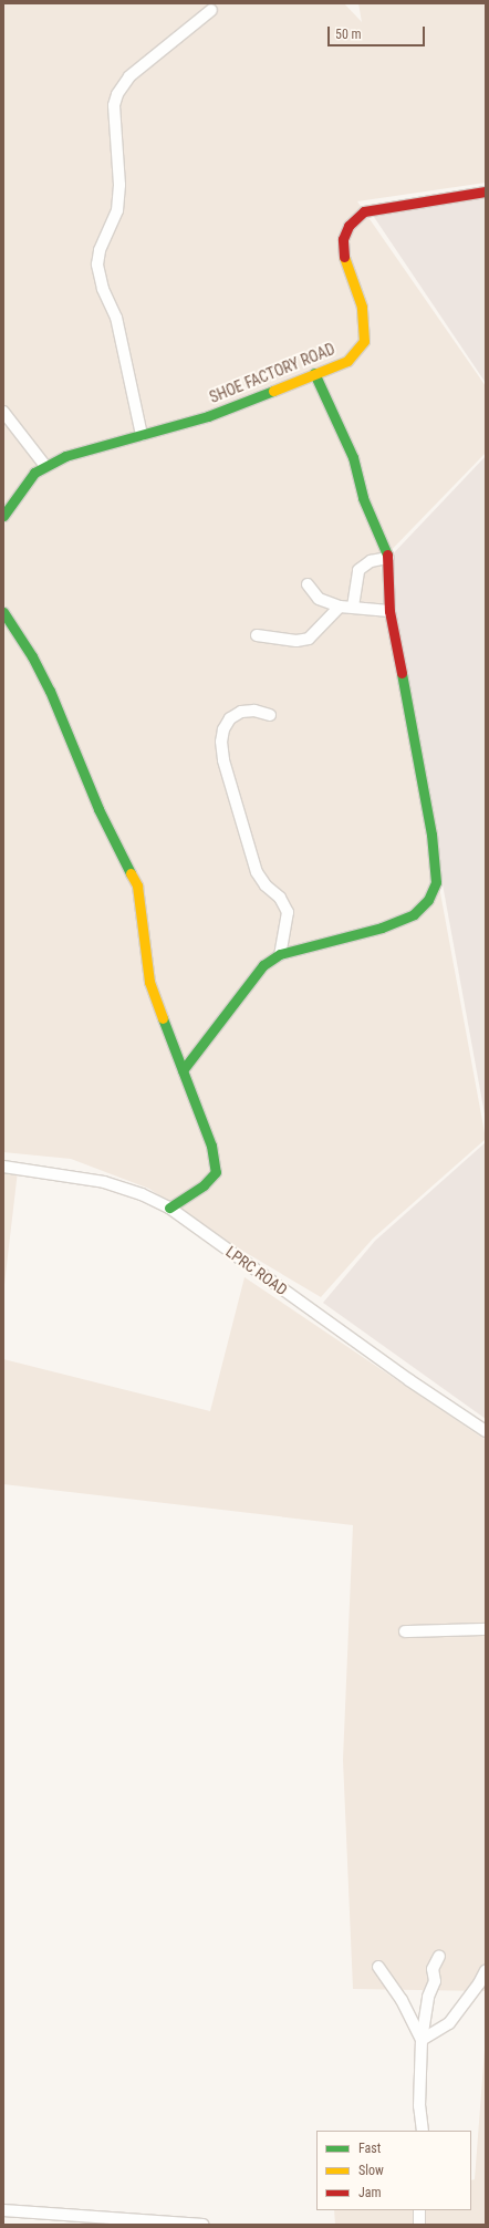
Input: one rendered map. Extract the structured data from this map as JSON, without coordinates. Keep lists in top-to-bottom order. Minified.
{"streets":{"street":["SHOE FACTORY ROAD","LPRC ROAD"]},"legend":["Fast","Slow","Jam"],"scale_bar":"50 m"}
